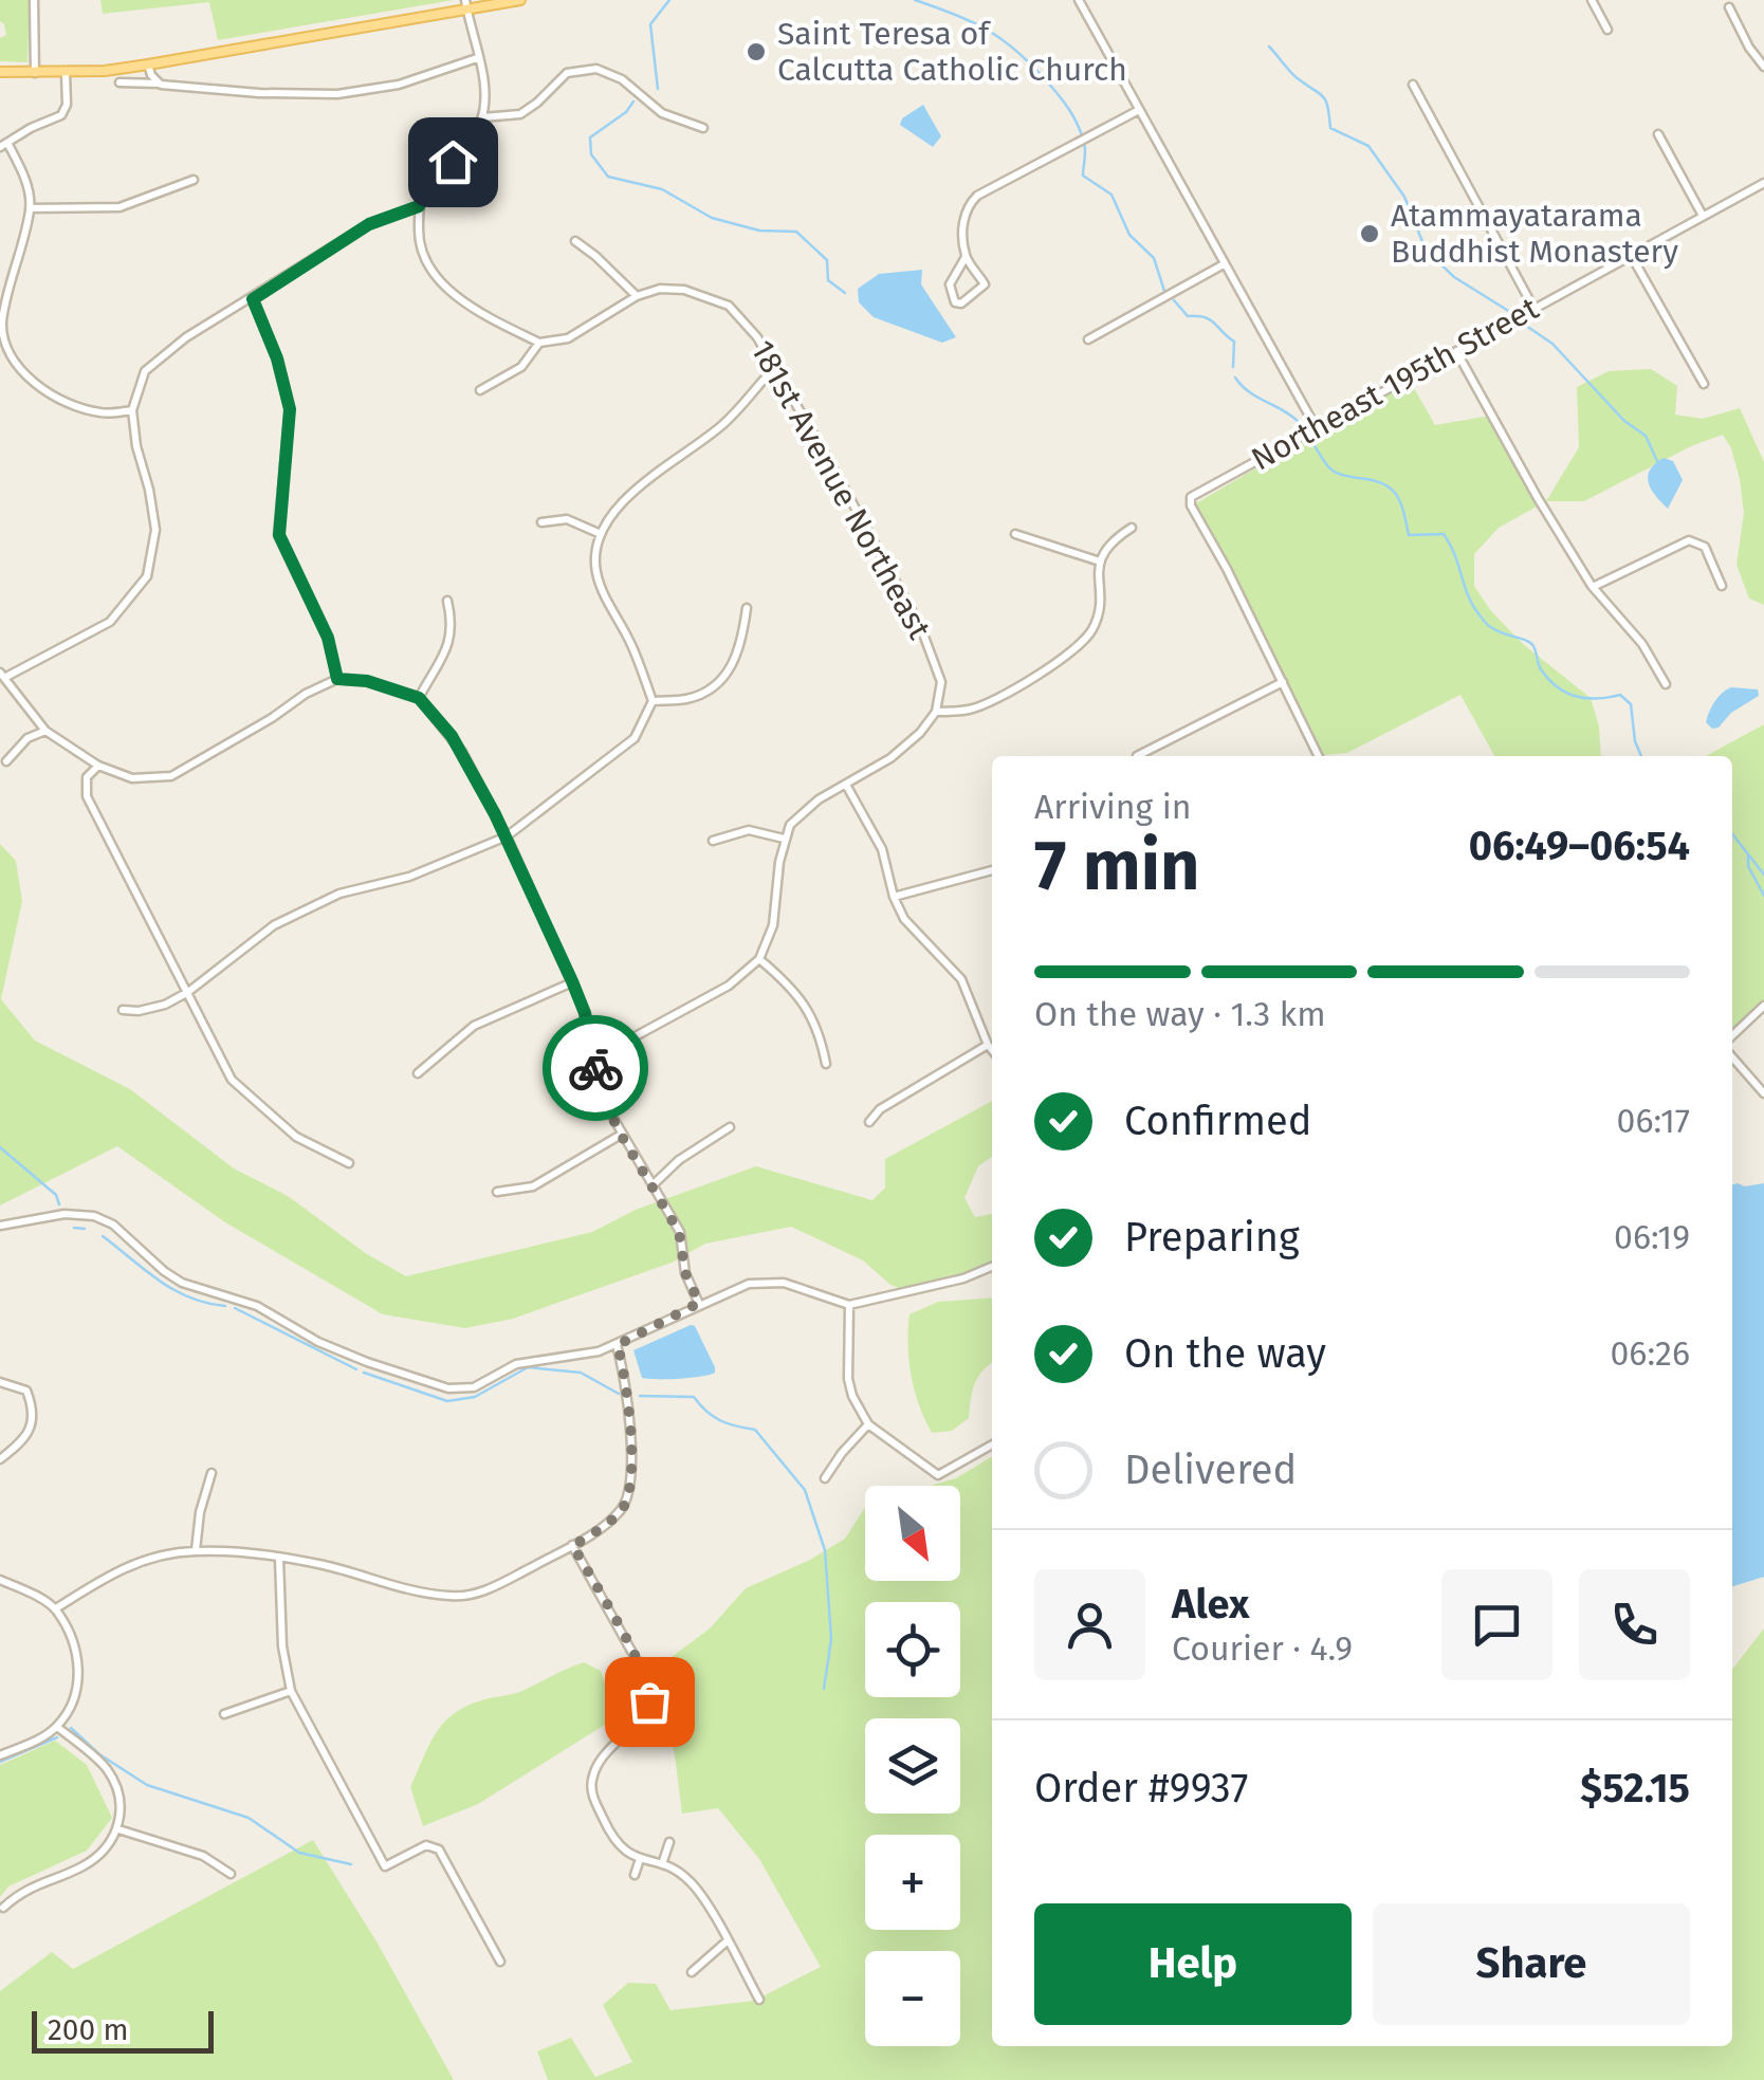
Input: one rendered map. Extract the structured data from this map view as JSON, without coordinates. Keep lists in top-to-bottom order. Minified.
{"streets":{"street":["Northeast 195th Street","181st Avenue Northeast"]},"places":["Saint Teresa of Calcutta Catholic Church","Atammayatarama Buddhist Monastery"],"scale_bar":"200 m","north":"bottom right","page":{"heading":["7 min","Arriving in","06:49–06:54"],"panel":["Alex","Courier · 4.9","Order #9937","$52.15"],"bar":"On the way · 1.3 km","list":[["Confirmed","06:17"],["Preparing","06:19"],["On the way","06:26"],"Delivered"],"map_buttons":["+","−"],"buttons":["Help","Share"],"scale":"200 m"}}
